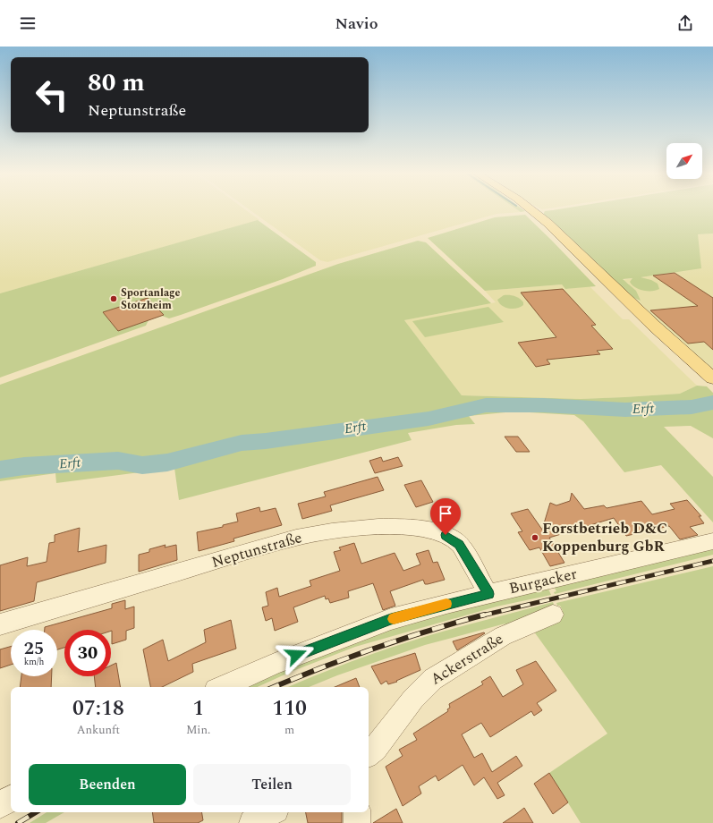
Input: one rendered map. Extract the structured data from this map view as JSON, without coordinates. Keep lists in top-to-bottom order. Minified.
{"streets":{"street":["Neptunstraße","Burgacker","Ackerstraße"]},"crossings":[["Neptunstraße","Burgacker"]],"water":["Erft"],"places":["Sportanlage Stotzheim","Forstbetrieb D&C Koppenburg GbR"],"north":"top right","page":{"header":"Navio","turn":["80 m","Neptunstraße"],"speed":"25 km/h","limit":"30","eta":["07:18","Ankunft","1","Min.","110","m"],"buttons":["Beenden","Teilen"]}}
